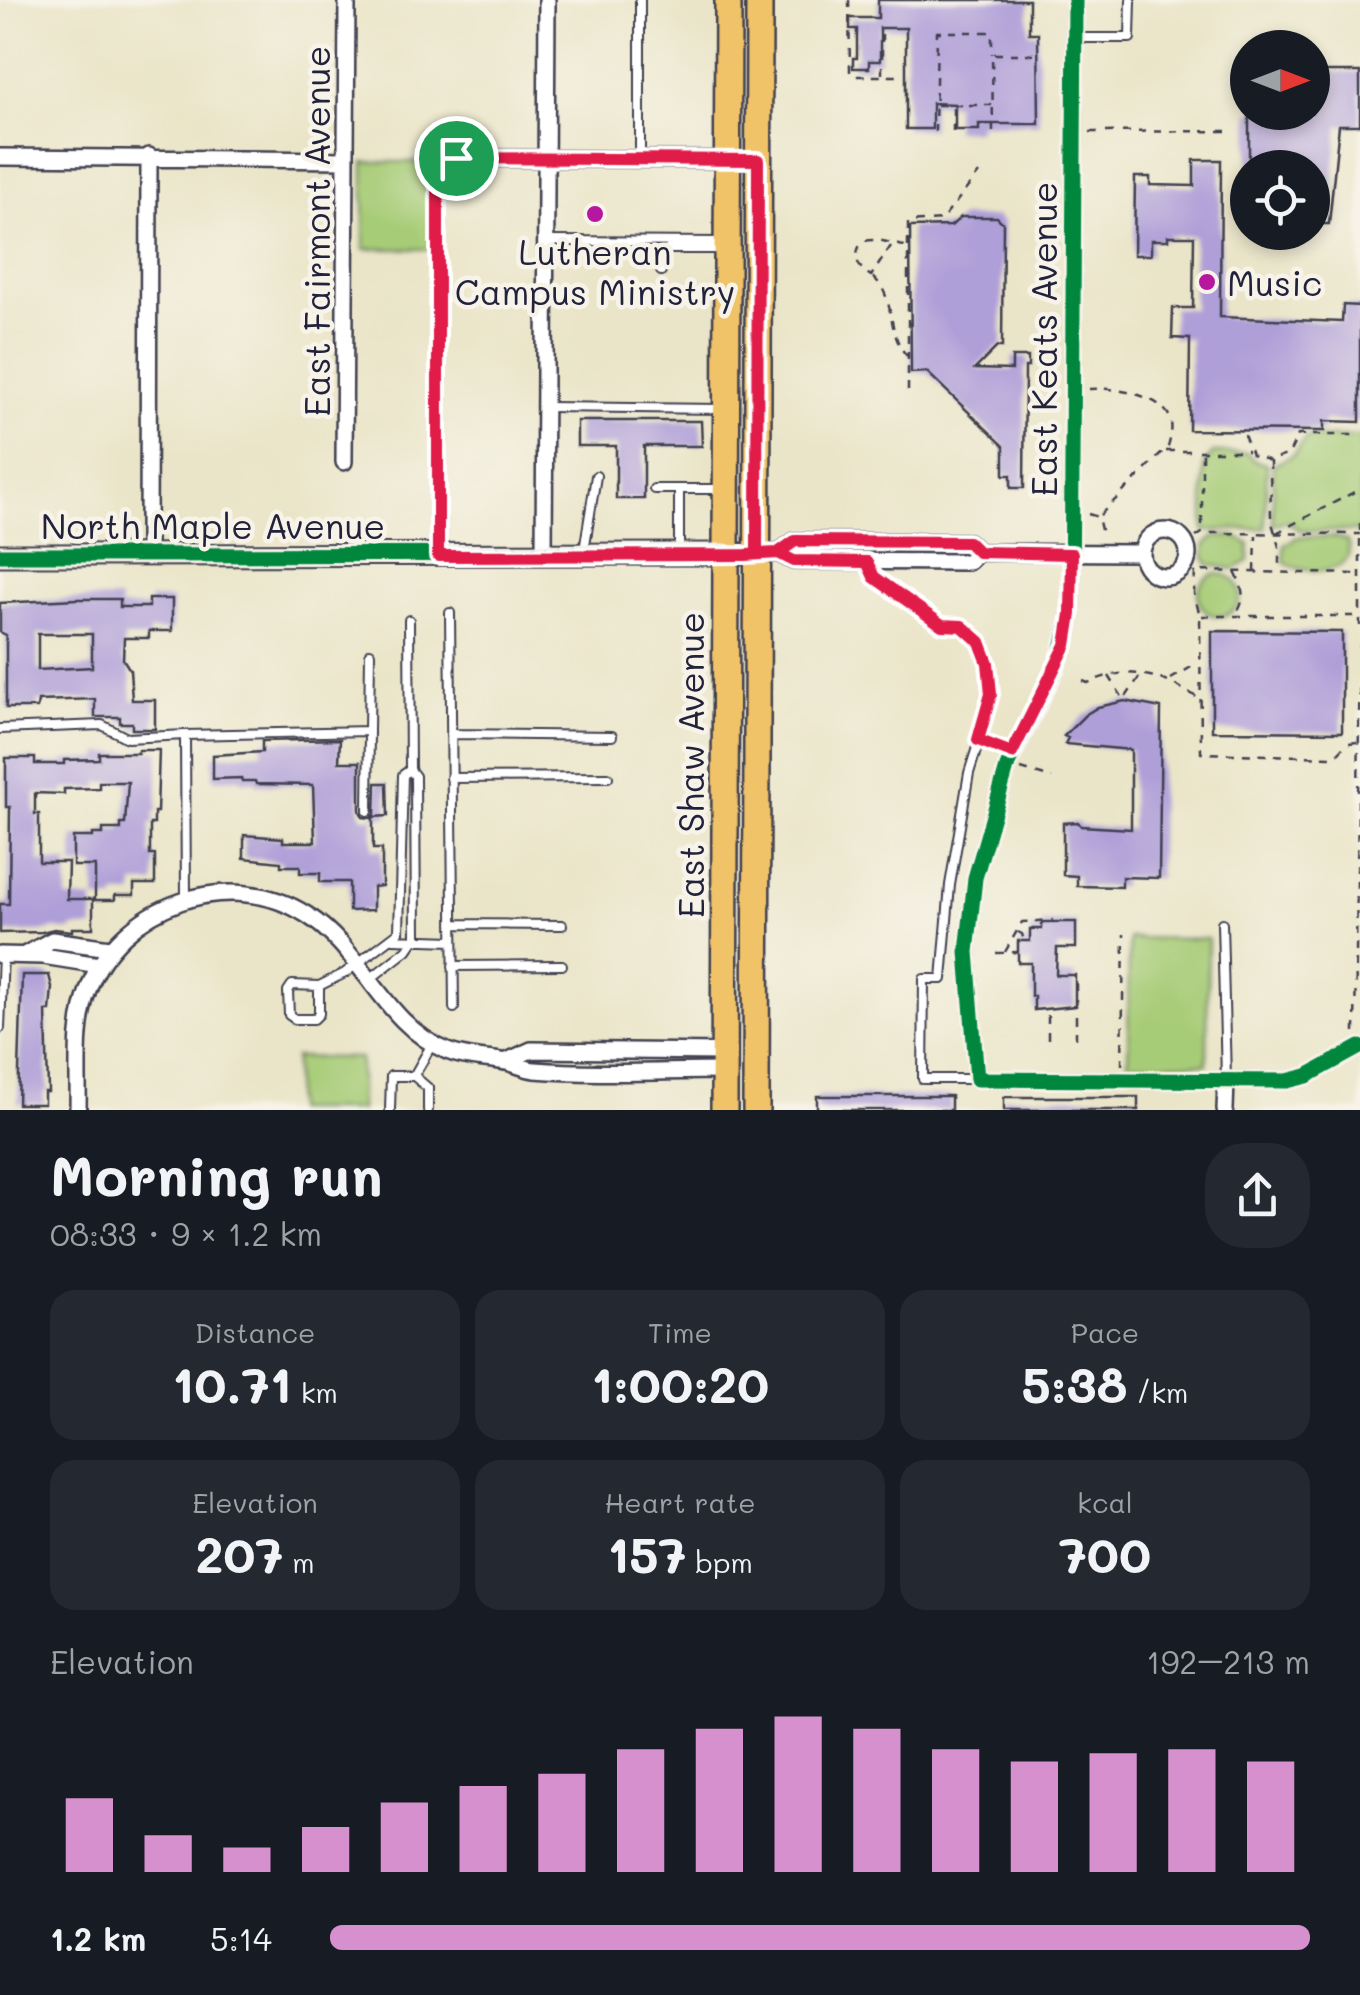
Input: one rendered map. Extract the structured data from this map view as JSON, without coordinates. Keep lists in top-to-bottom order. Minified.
{"streets":{"main road":["East Shaw Avenue"],"street":["East Fairmont Avenue","East Keats Avenue","North Maple Avenue"]},"crossings":[["North Maple Avenue","East Shaw Avenue"]],"places":["Lutheran Campus Ministry","Music"],"north":"right","page":{"heading":["Morning run","08:33 · 9 × 1.2 km"],"stats":[["Distance","10.71 km"],["Time","1:00:20"],["Pace","5:38 /km"],["Elevation","207 m"],["Heart rate","157 bpm"],["kcal","700"]],"chart":["Elevation","192–213 m"],"list":[{"name":"1.2 km","note":"5:14"}]}}
